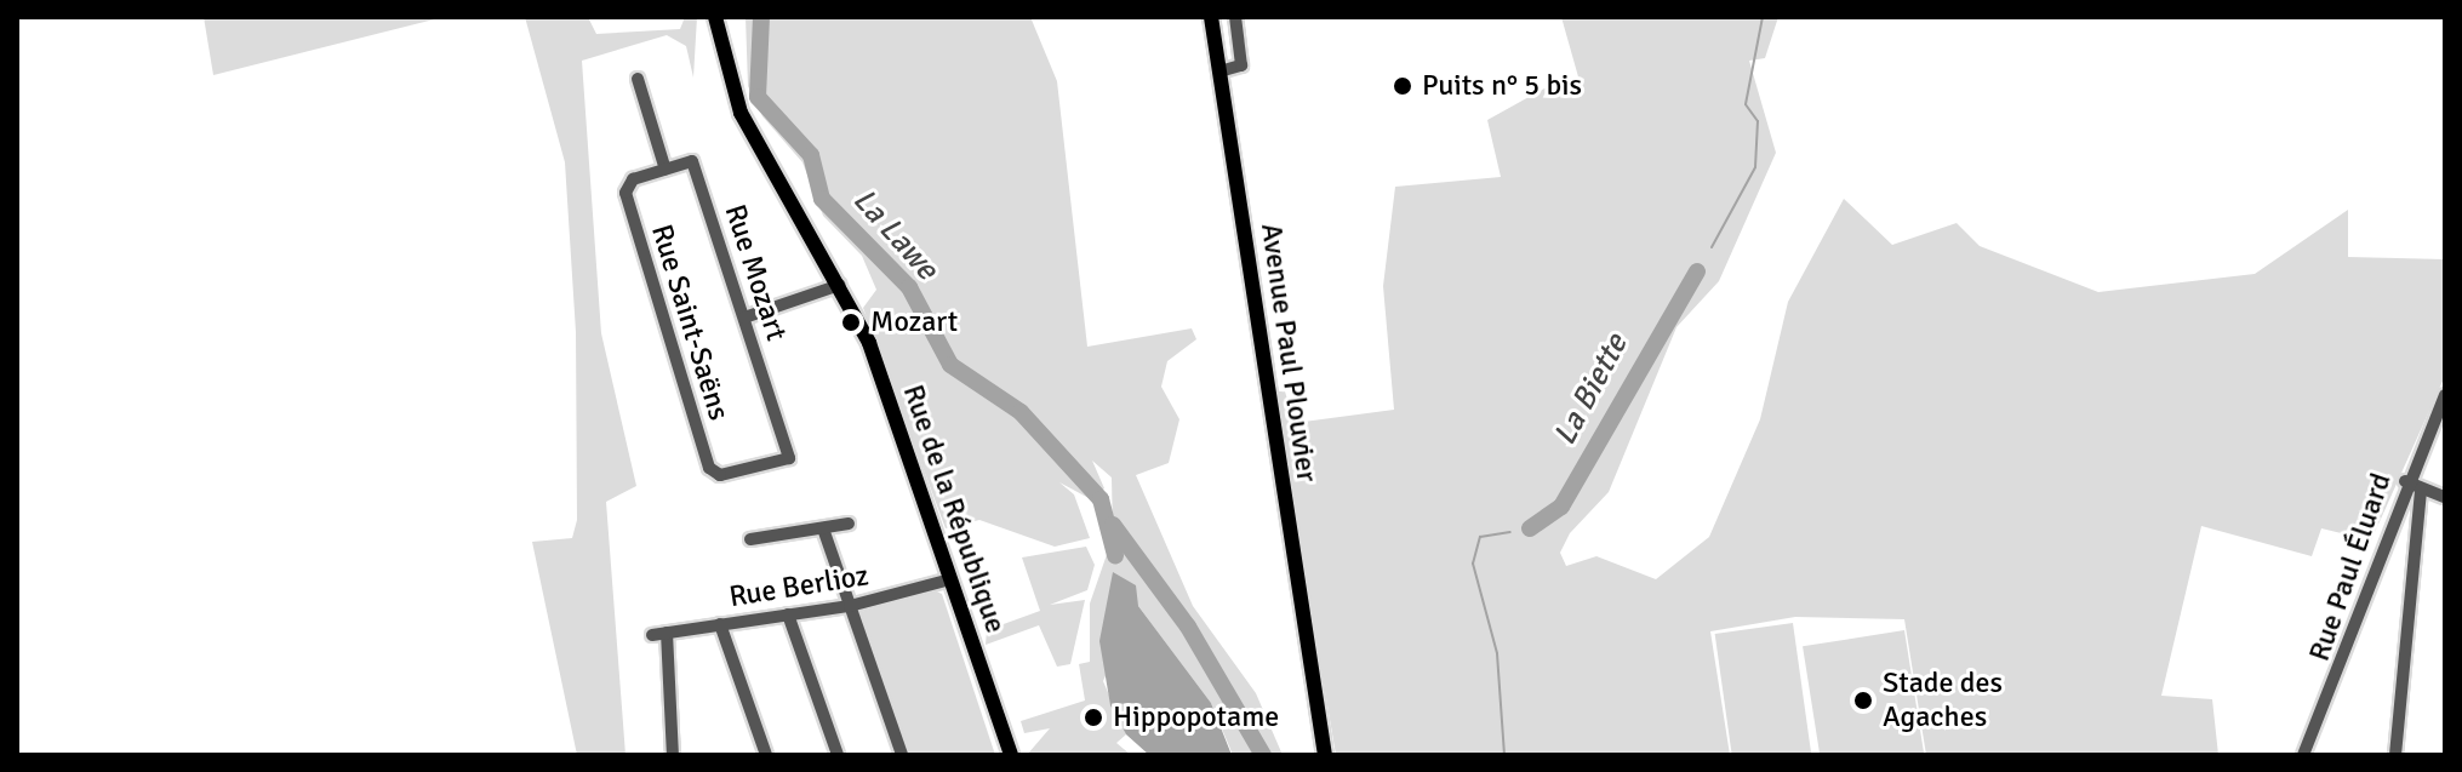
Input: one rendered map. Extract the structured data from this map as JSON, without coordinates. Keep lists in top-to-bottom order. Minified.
{"streets":{"main road":["Avenue Paul Plouvier","Rue de la République"],"street":["Rue Mozart","Rue Saint-Saëns","Rue Paul Éluard","Rue Berlioz"]},"crossings":[["Rue Mozart","Rue Saint-Saëns"],["Rue de la République","Rue Berlioz"]],"water":["La Lawe","La Biette"],"places":["Puits n° 5 bis","Mozart","Stade des Agaches","Hippopotame"]}
